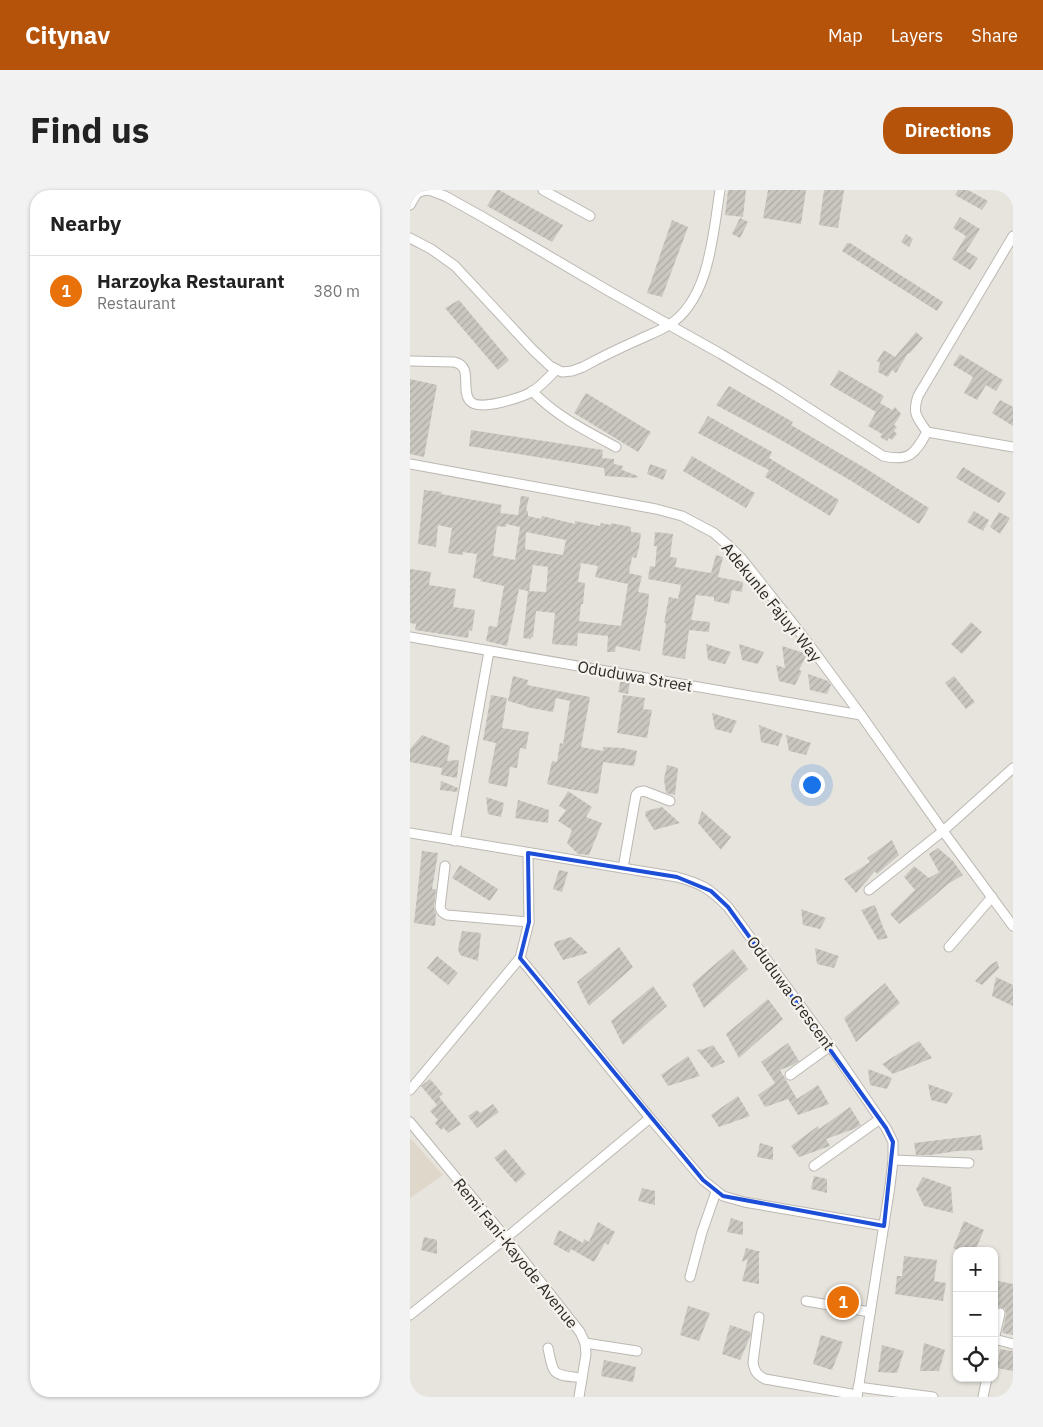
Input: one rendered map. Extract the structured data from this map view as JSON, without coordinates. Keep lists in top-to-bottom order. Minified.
{"streets":{"street":["Adekunle Fajuyi Way","Oduduwa Street","Oduduwa Crescent","Remi Fani-Kayode Avenue"]},"crossings":[["Adekunle Fajuyi Way","Oduduwa Street"]],"page":{"header":"Citynav","nav":["Map","Layers","Share"],"title":"Find us","buttons":"Directions","heading":"Nearby","list":[{"mark":"1","name":"Harzoyka Restaurant","note":"Restaurant","value":"380 m"}],"map_buttons":["+","−"],"pins":"1"}}
